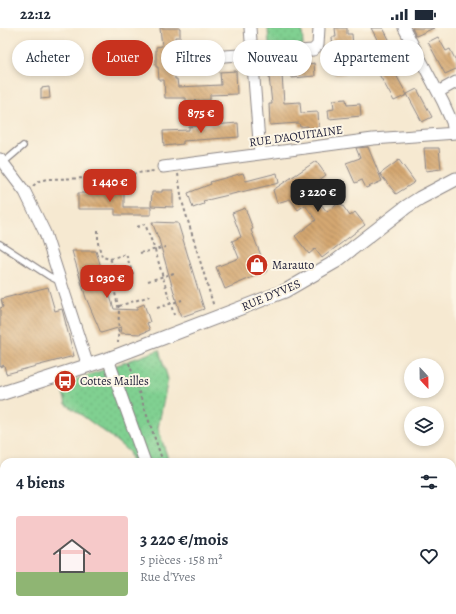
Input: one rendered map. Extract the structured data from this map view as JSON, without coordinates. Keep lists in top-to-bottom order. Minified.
{"streets":{"street":["RUE D'AQUITAINE","RUE D'YVES"]},"places":{"shop":["Marauto"],"bus stop":["Cottes Mailles"]},"north":"bottom","page":{"status":"22:12","chip":["Acheter","Louer","Filtres","Nouveau","Appartement"],"price":["875 €","1 440 €","3 220 €","1 030 €"],"heading":"4 biens","list":[{"name":"3 220 €/mois","note":"5 pièces · 158 m² · Rue d'Yves"}]}}
